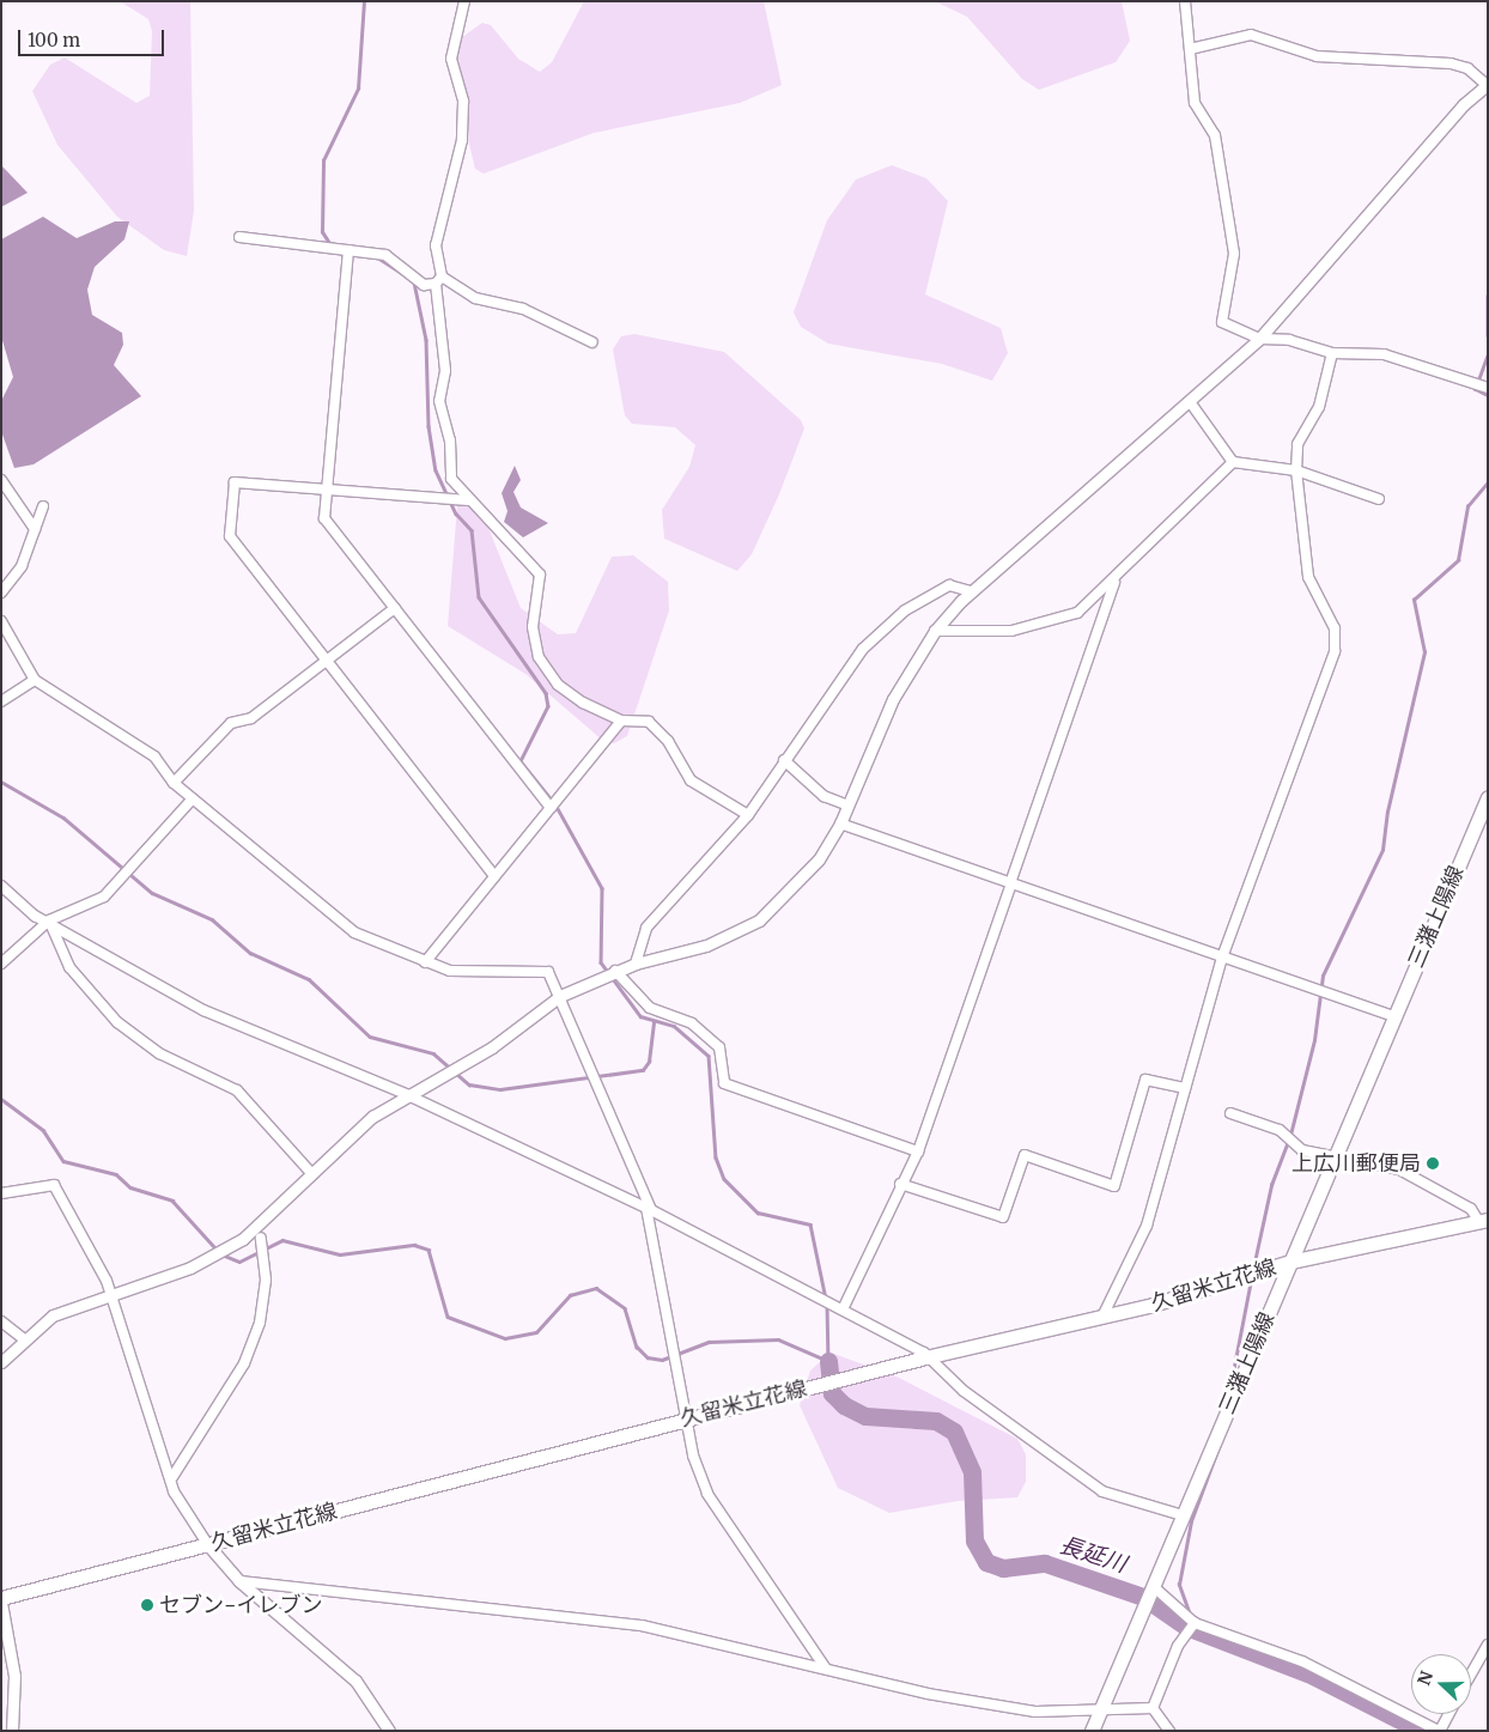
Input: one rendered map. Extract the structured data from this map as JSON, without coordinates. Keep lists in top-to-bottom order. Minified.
{"streets":{"main road":["三潴上陽線","久留米立花線"]},"crossings":[["三潴上陽線","久留米立花線"]],"water":["長延川"],"places":["上広川郵便局","セブン-イレブン"],"scale_bar":"100 m","north":"left"}
